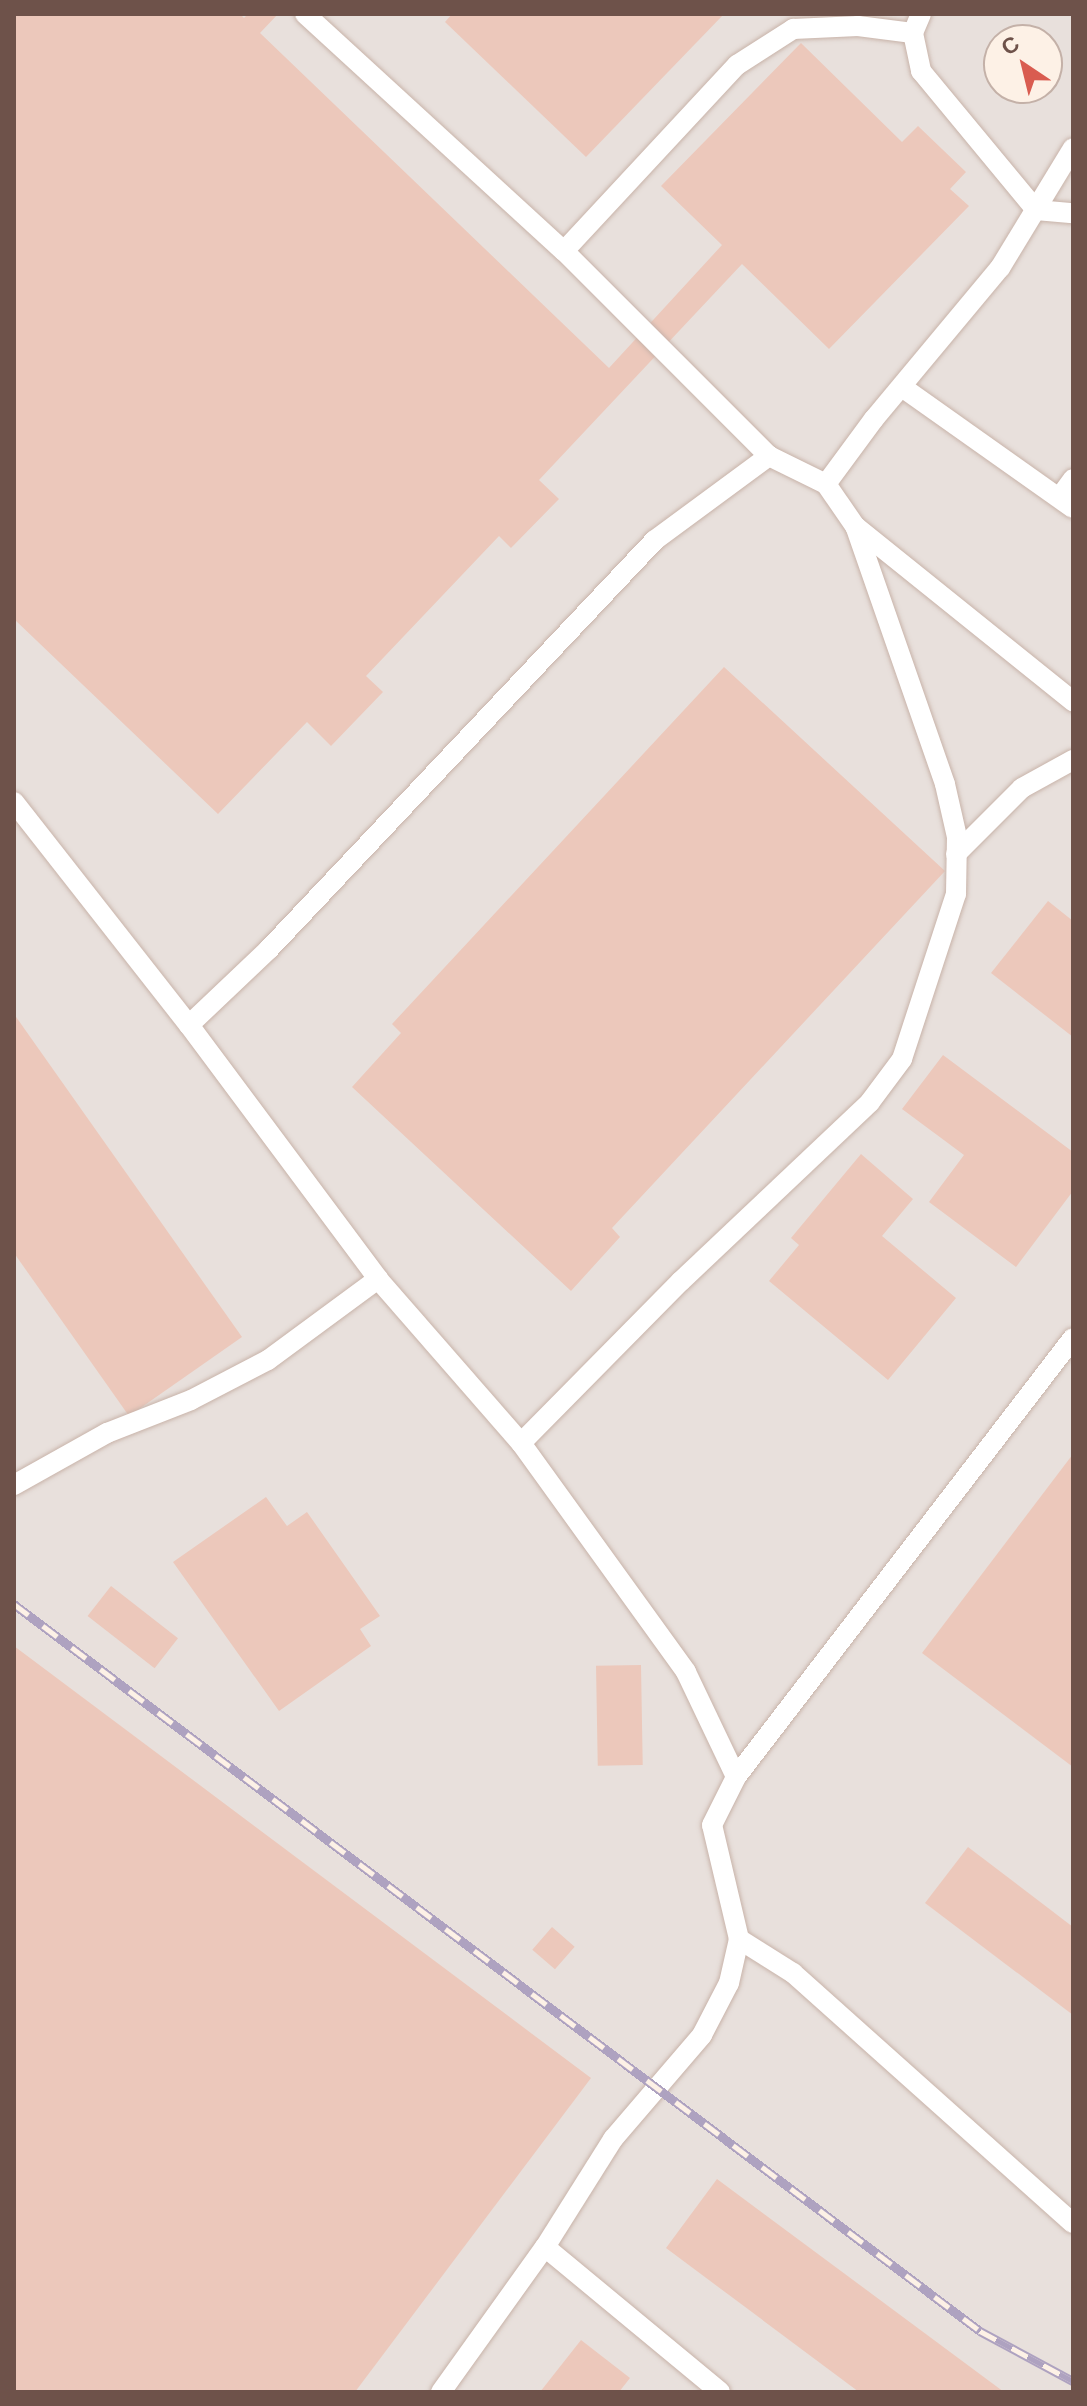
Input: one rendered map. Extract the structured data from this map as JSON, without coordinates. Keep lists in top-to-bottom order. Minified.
{"north":"top left"}
